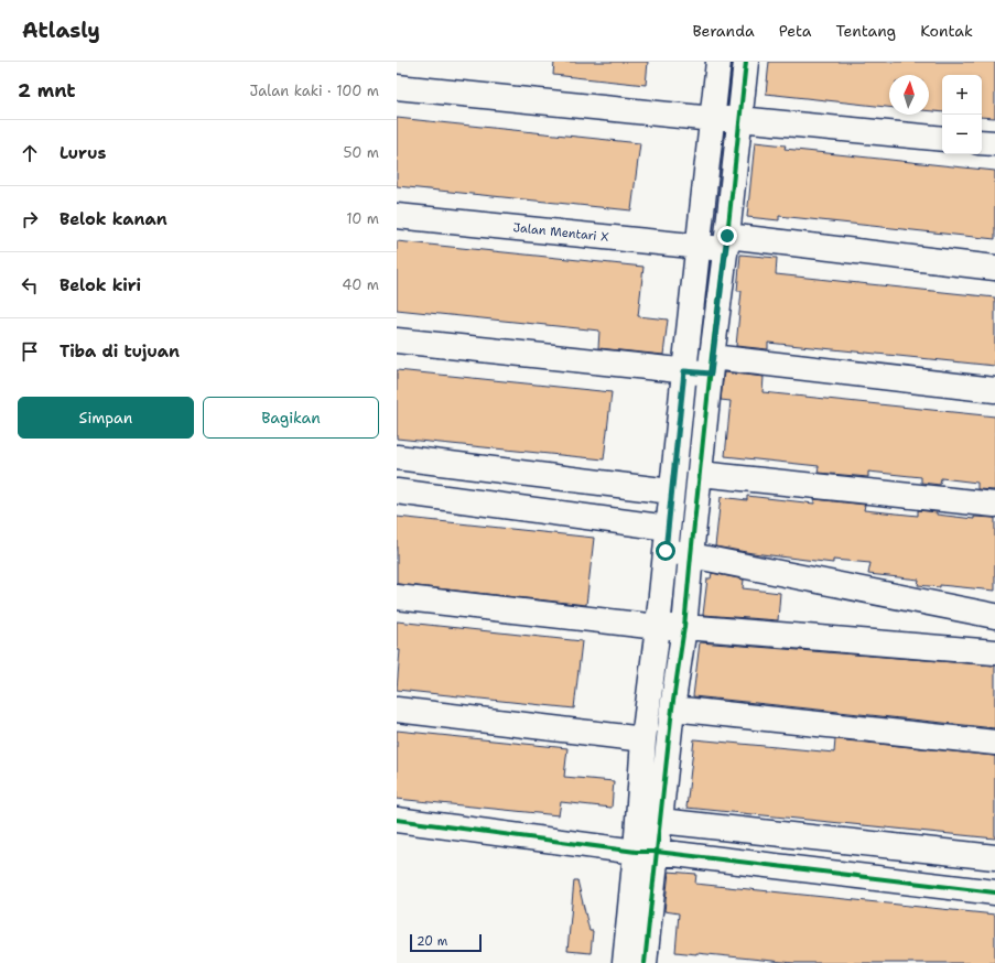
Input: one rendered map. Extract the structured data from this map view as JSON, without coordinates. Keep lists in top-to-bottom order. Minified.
{"streets":{"street":["Jalan Mentari X"]},"scale_bar":"20 m","north":"top","page":{"header":"Atlasly","nav":["Beranda","Peta","Tentang","Kontak"],"heading":["2 mnt","Jalan kaki · 100 m"],"map_buttons":["+","−"],"list":[["Lurus","50 m"],["Belok kanan","10 m"],["Belok kiri","40 m"],"Tiba di tujuan"],"buttons":["Simpan","Bagikan"],"scale":"20 m"}}
